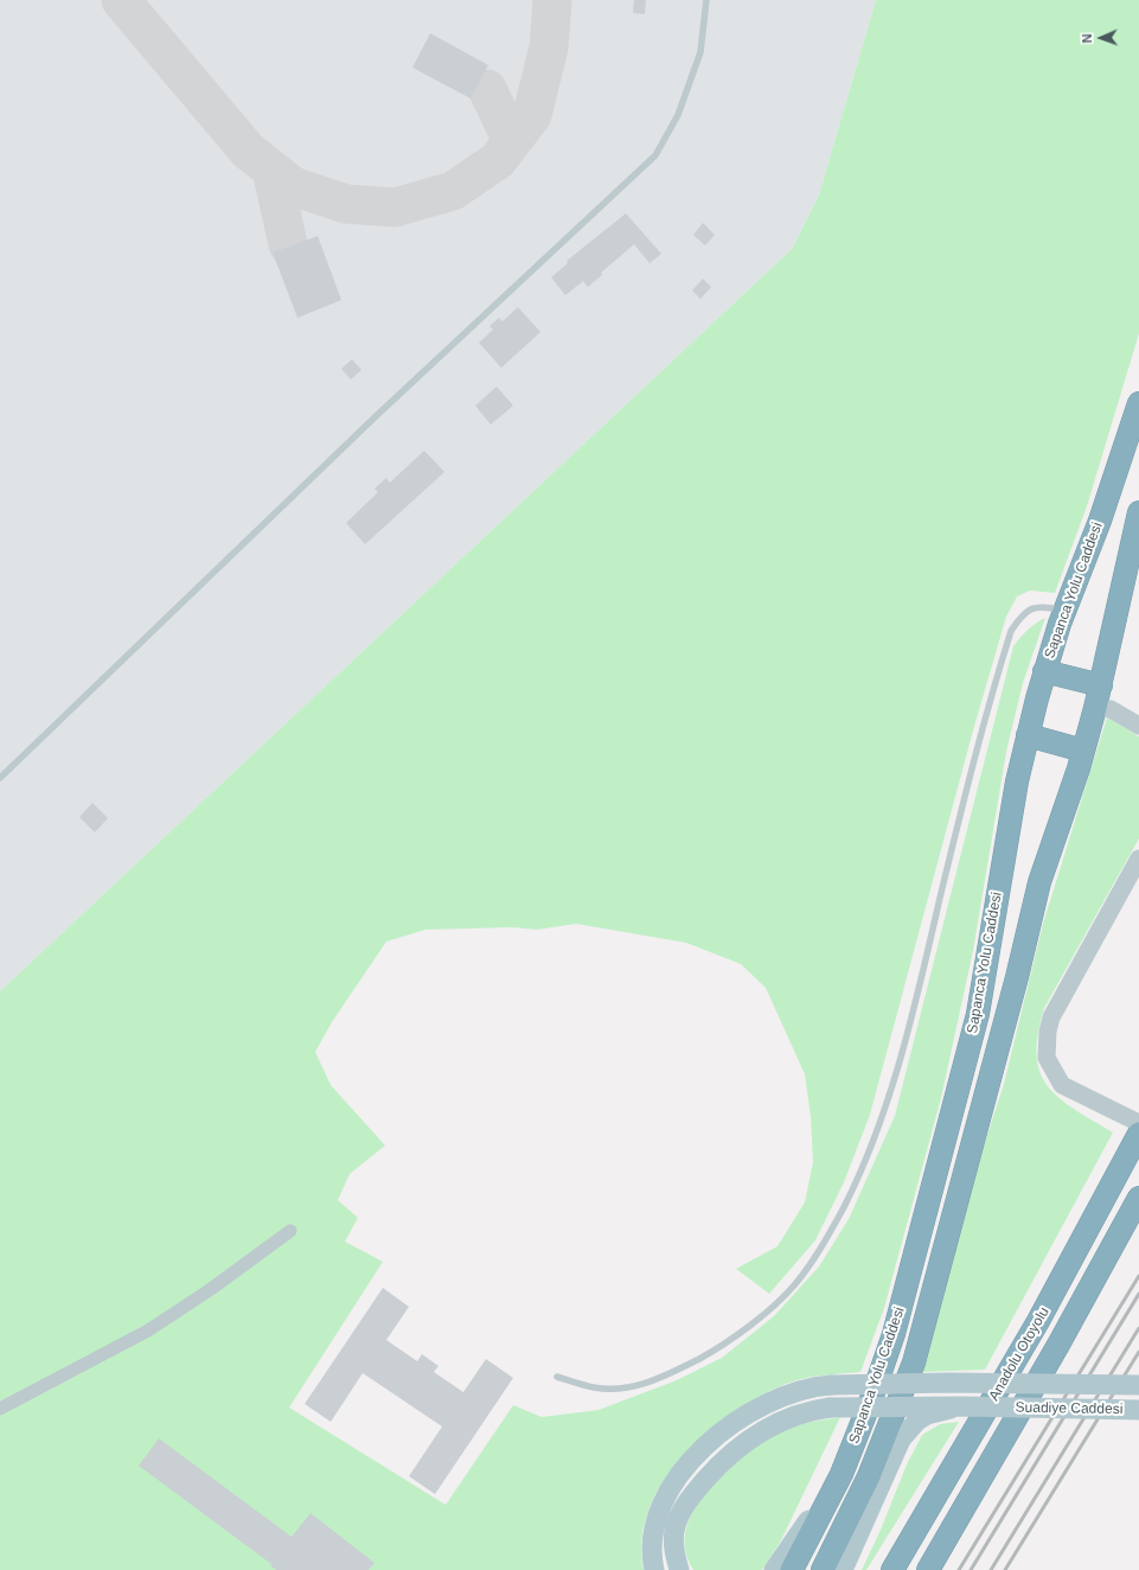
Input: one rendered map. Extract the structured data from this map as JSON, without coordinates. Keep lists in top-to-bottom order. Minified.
{"streets":{"highway":["Sapanca Yolu Caddesi","Anadolu Otoyolu"],"main road":["Suadiye Caddesi"]},"north":"left"}
